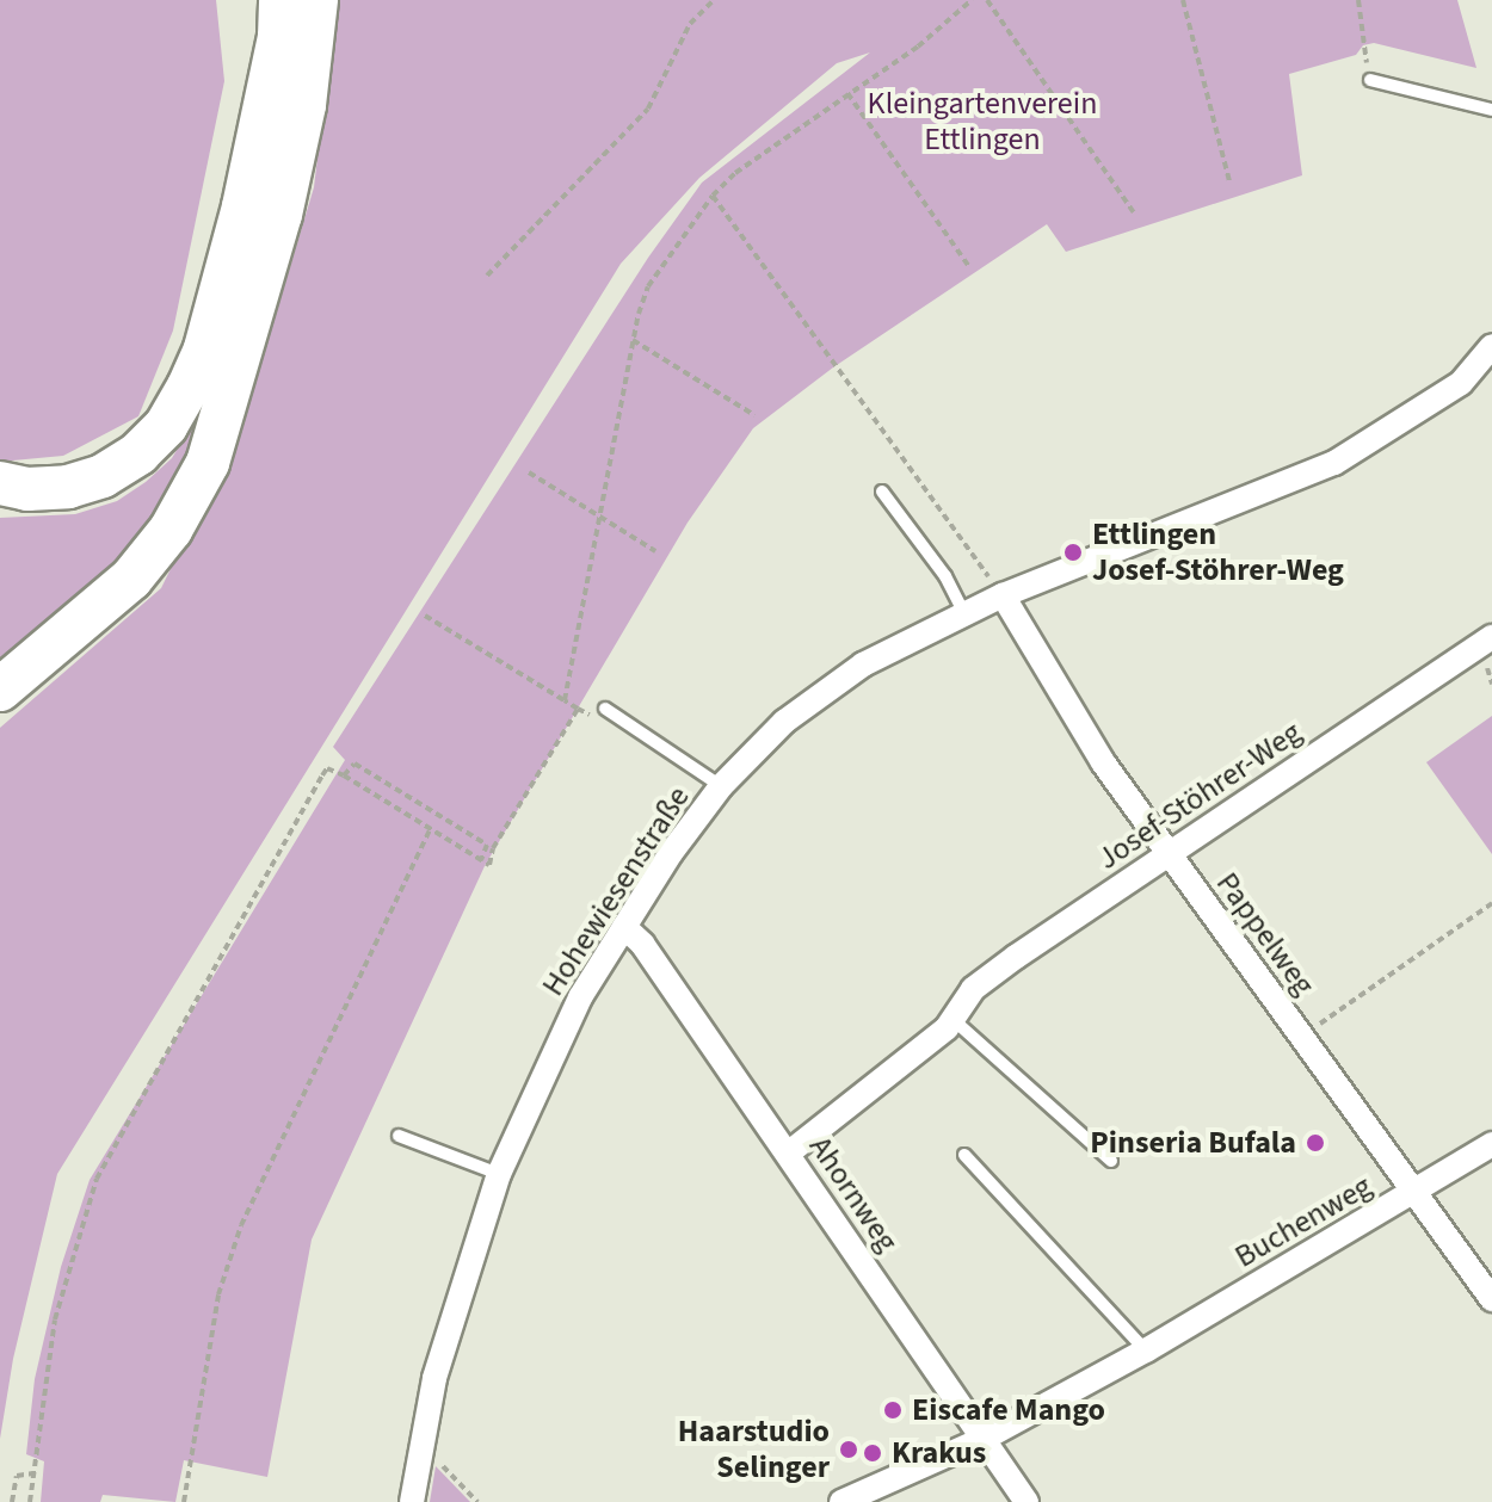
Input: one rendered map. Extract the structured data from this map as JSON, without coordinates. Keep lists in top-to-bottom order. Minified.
{"streets":{"street":["Josef-Stöhrer-Weg","Hohewiesenstraße","Pappelweg","Ahornweg","Buchenweg"]},"crossings":[["Josef-Stöhrer-Weg","Pappelweg"],["Josef-Stöhrer-Weg","Ahornweg"],["Hohewiesenstraße","Pappelweg"],["Hohewiesenstraße","Ahornweg"],["Pappelweg","Buchenweg"],["Ahornweg","Buchenweg"]],"parks":["Kleingartenverein Ettlingen"],"places":["Ettlingen Josef-Stöhrer-Weg","Pinseria Bufala","Eiscafe Mango","Haarstudio Selinger","Krakus"]}
